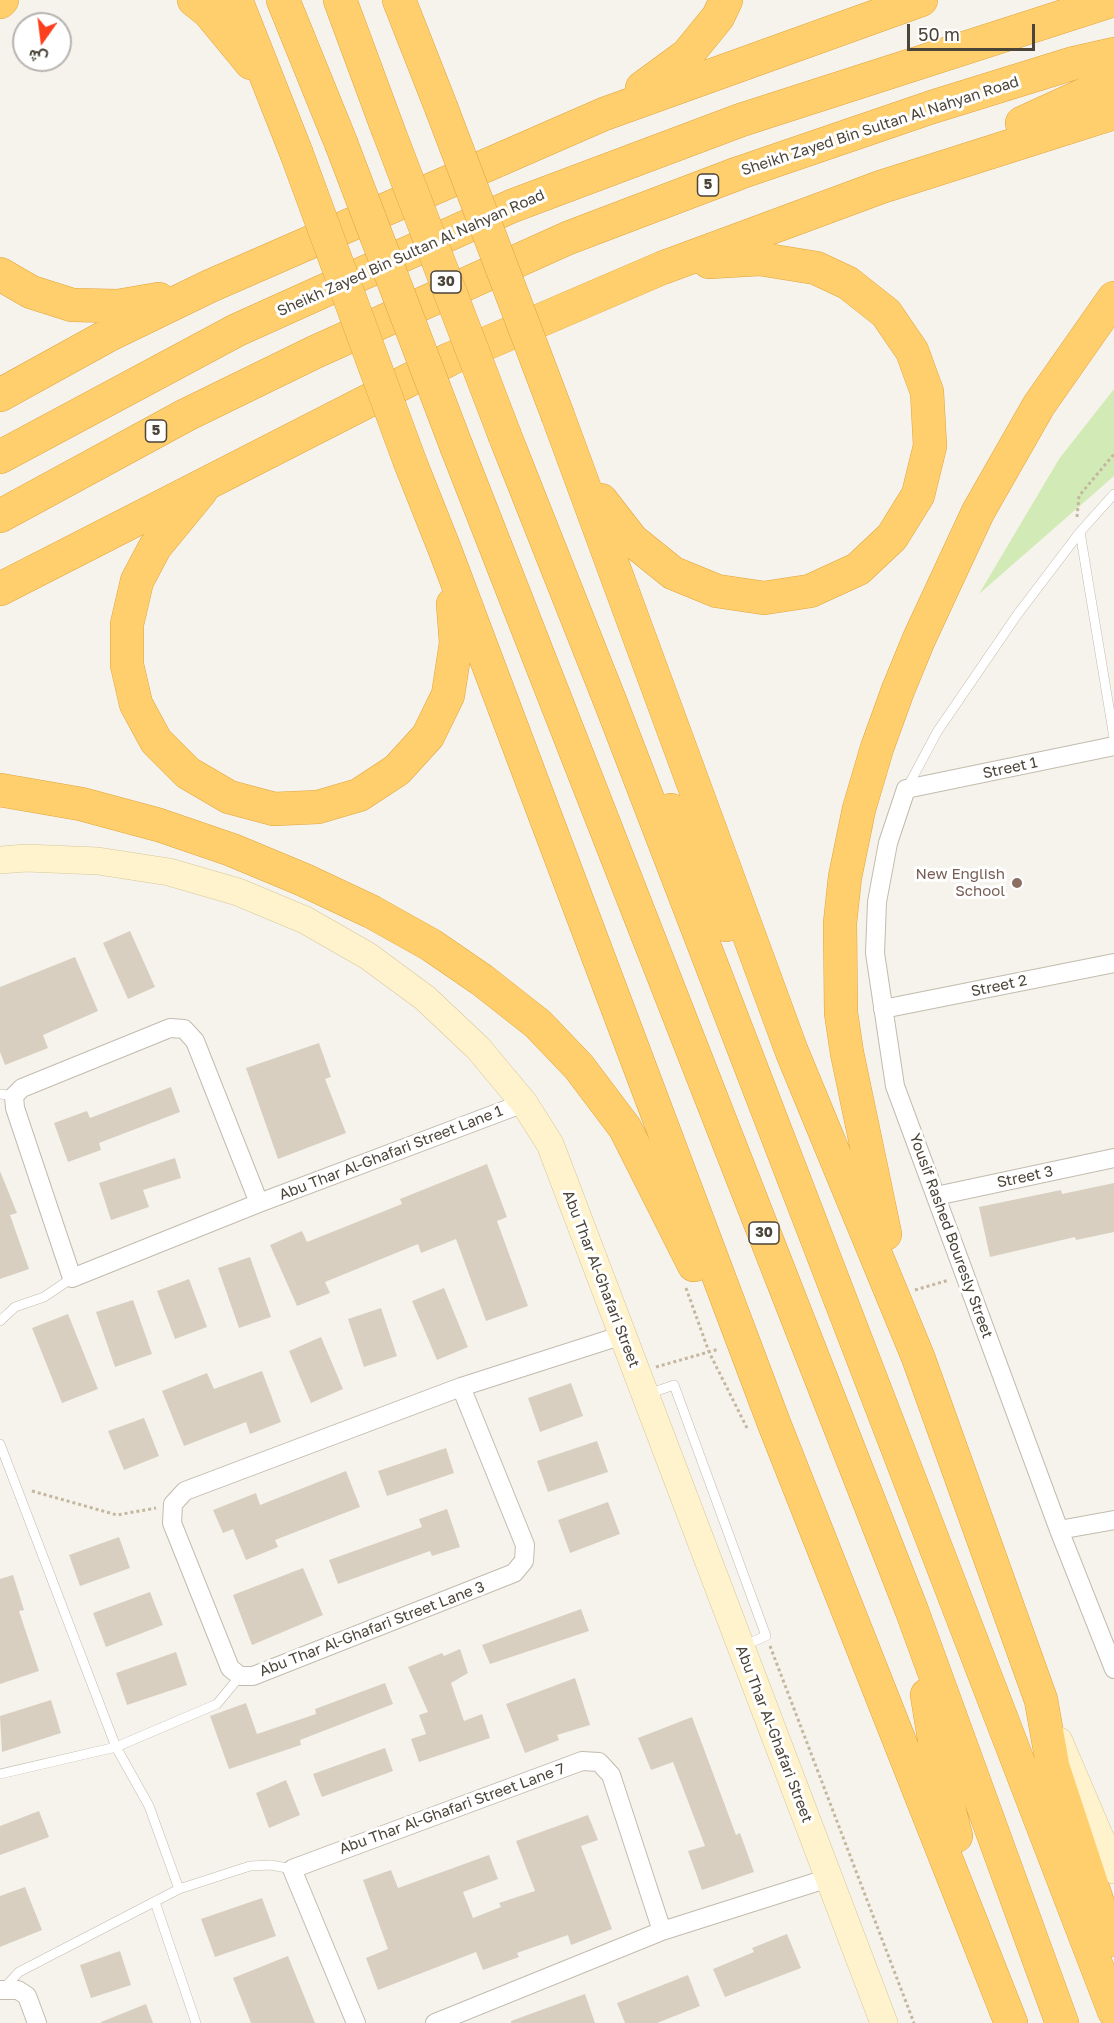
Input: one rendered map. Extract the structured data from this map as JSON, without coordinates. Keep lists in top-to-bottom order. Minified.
{"streets":{"highway":["Sheikh Zayed Bin Sultan Al Nahyan Road","5","30"],"street":["Street 1","Street 2","Abu Thar Al-Ghafari Street Lane 1","Street 3","Yousif Rashed Bouresly Street","Abu Thar Al-Ghafari Street","Abu Thar Al-Ghafari Street Lane 3","Abu Thar Al-Ghafari Street Lane 7"]},"crossings":[["Street 1","Yousif Rashed Bouresly Street"],["Street 2","Yousif Rashed Bouresly Street"],["Abu Thar Al-Ghafari Street Lane 1","Abu Thar Al-Ghafari Street"],["Street 3","Yousif Rashed Bouresly Street"]],"places":["New English School"],"scale_bar":"50 m","north":"bottom"}
